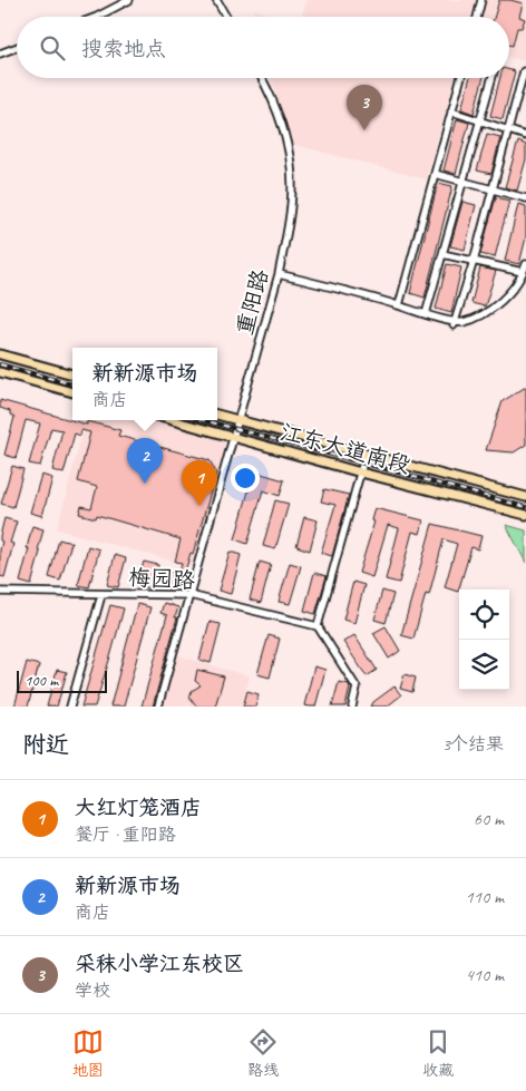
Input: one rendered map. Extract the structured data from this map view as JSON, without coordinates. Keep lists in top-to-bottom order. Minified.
{"streets":{"main road":["江东大道南段"],"street":["重阳路","梅园路"]},"crossings":[["重阳路","江东大道南段"],["重阳路","梅园路"]],"scale_bar":"100 m","page":{"search":"搜索地点","pins":["3","2","1"],"popup":["新新源市场","商店"],"scale":"100 m","heading":["附近","3个结果"],"list":[{"mark":"1","name":"大红灯笼酒店","note":"餐厅 · 重阳路","value":"60 m"},{"mark":"2","name":"新新源市场","note":"商店","value":"110 m"},{"mark":"3","name":"采秣小学江东校区","note":"学校","value":"410 m"}],"nav":["地图","路线","收藏"]}}
